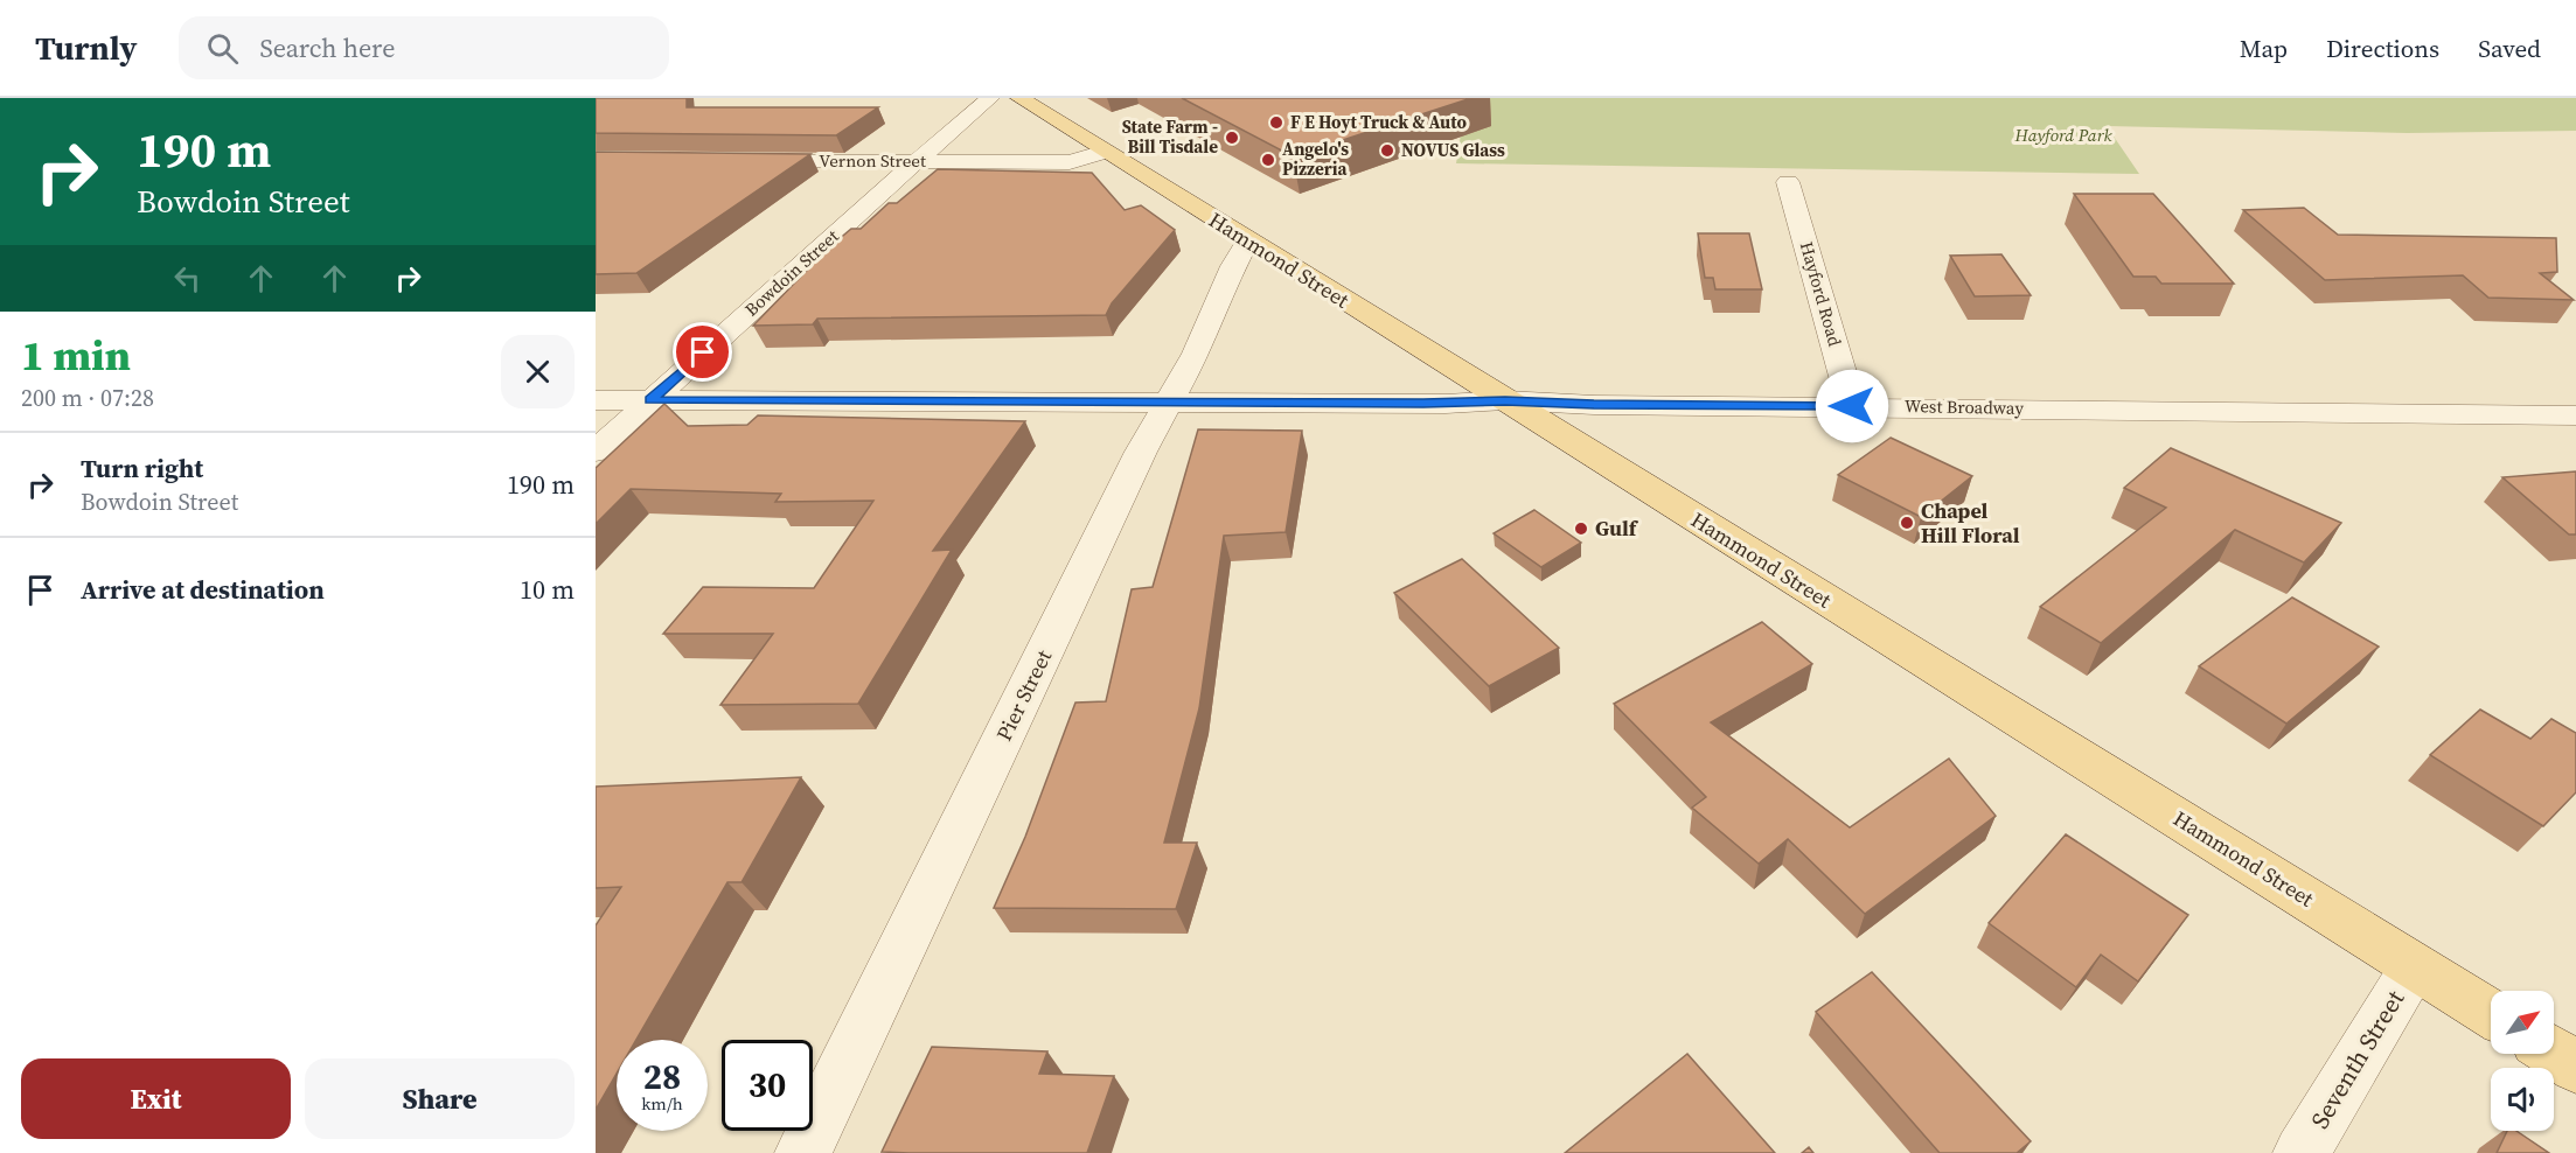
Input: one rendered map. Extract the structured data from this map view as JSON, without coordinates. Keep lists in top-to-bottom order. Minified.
{"streets":{"main road":["Hammond Street"],"street":["Vernon Street","Bowdoin Street","Hayford Road","West Broadway","Pier Street","Seventh Street"]},"crossings":[["Vernon Street","Hammond Street"],["Vernon Street","Bowdoin Street"],["Hammond Street","West Broadway"],["Hammond Street","Pier Street"],["Hammond Street","Seventh Street"],["Bowdoin Street","West Broadway"],["Hayford Road","West Broadway"],["West Broadway","Pier Street"]],"parks":["Hayford Park"],"places":["F E Hoyt Truck & Auto","State Farm - Bill Tisdale","NOVUS Glass","Angelo's Pizzeria","Chapel Hill Floral","Gulf"],"north":"top right","page":{"header":"Turnly","search":"Search here","nav":["Map","Directions","Saved"],"turn":["190 m","Bowdoin Street"],"heading":["1 min","200 m · 07:28"],"list":[{"name":"Turn right","note":"Bowdoin Street","value":"190 m"},{"name":"Arrive at destination","value":"10 m"}],"speed":"28 km/h","limit":"30","buttons":["Exit","Share"]}}
